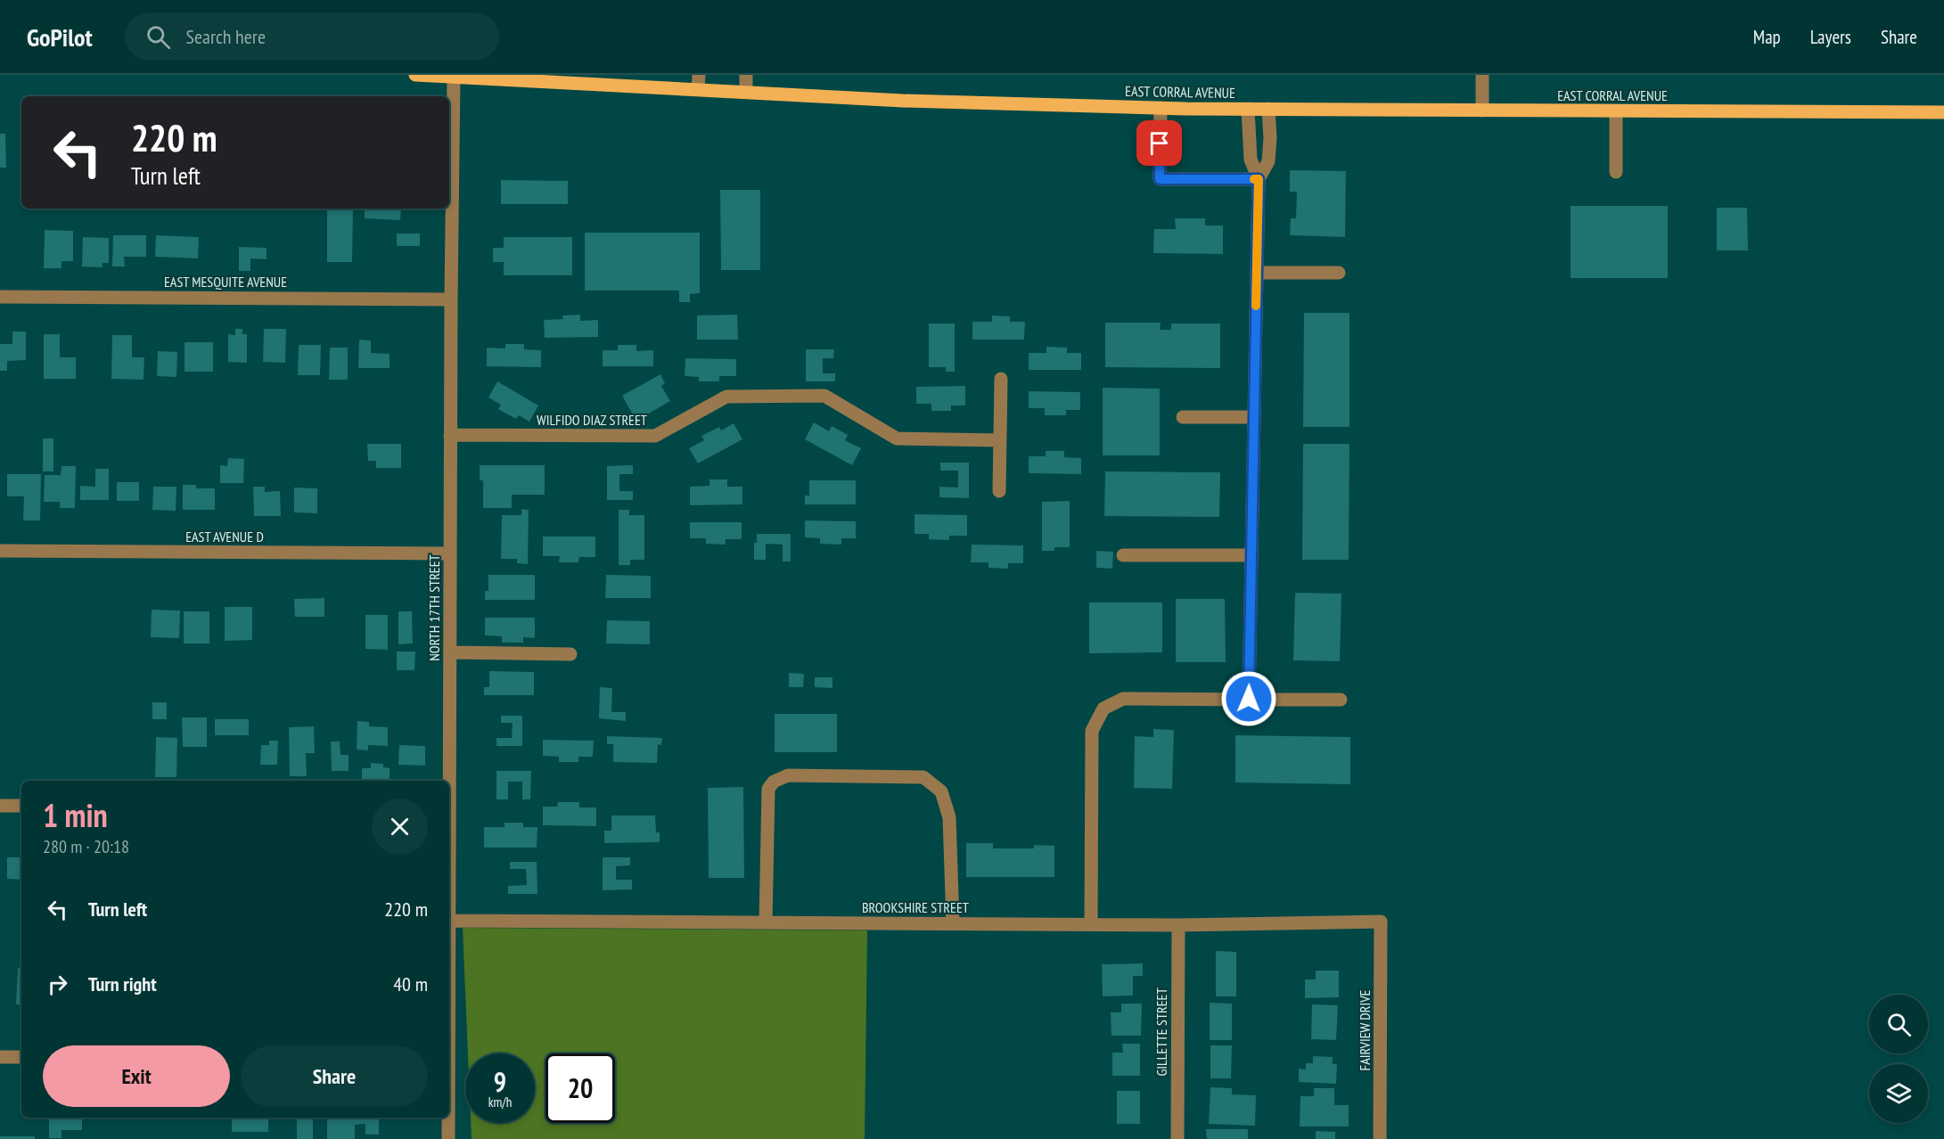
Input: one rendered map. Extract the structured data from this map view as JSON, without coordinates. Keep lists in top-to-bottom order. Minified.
{"streets":{"main road":["EAST CORRAL AVENUE"],"street":["EAST MESQUITE AVENUE","WILFIDO DIAZ STREET","EAST AVENUE D","NORTH 17TH STREET","BROOKSHIRE STREET","FAIRVIEW DRIVE","GILLETTE STREET"]},"crossings":[["EAST CORRAL AVENUE","NORTH 17TH STREET"],["EAST MESQUITE AVENUE","NORTH 17TH STREET"],["WILFIDO DIAZ STREET","NORTH 17TH STREET"],["EAST AVENUE D","NORTH 17TH STREET"],["BROOKSHIRE STREET","FAIRVIEW DRIVE"],["BROOKSHIRE STREET","GILLETTE STREET"]],"page":{"header":"GoPilot","search":"Search here","nav":["Map","Layers","Share"],"turn":["220 m","Turn left"],"heading":["1 min","280 m · 20:18"],"list":[{"name":"Turn left","value":"220 m"},{"name":"Turn right","value":"40 m"}],"buttons":["Exit","Share"],"speed":"9 km/h","limit":"20"}}
